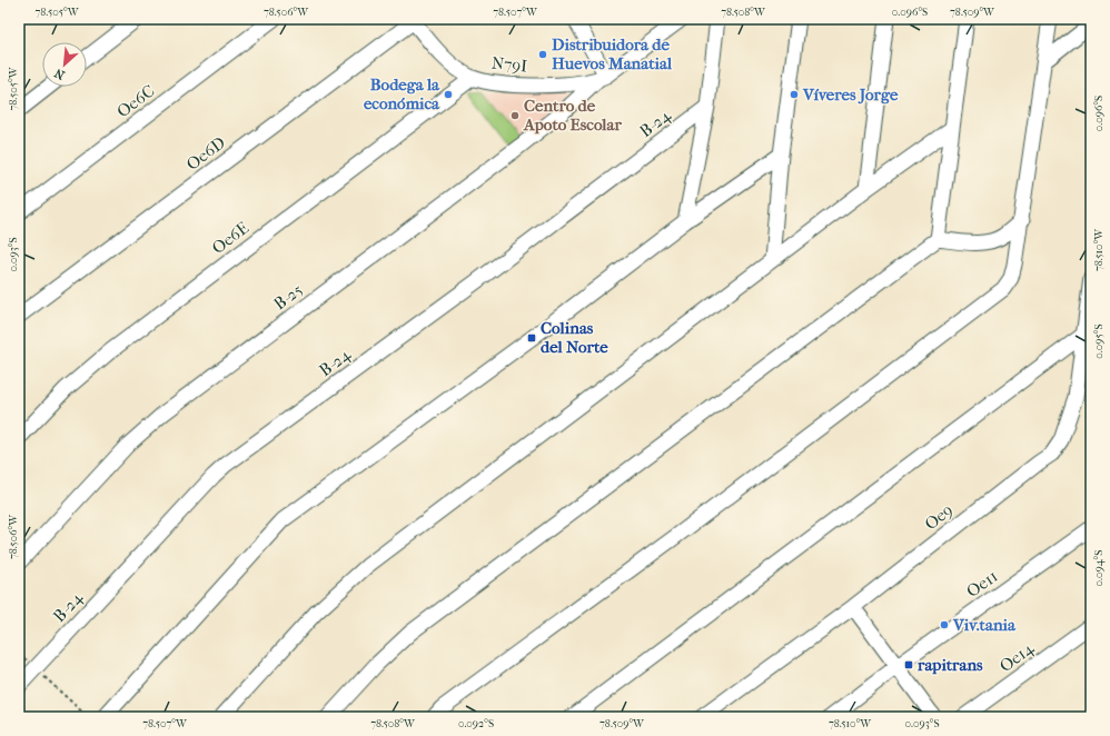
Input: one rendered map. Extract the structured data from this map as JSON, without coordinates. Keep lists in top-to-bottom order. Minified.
{"streets":{"street":["N79I","Oe6C","B-24","Oe6D","Oe6E","B-25","Oe9","Oe11","Oe14"]},"crossings":[["N79I","Oe6E"],["N79I","B-25"]],"places":{"other":["Distribuidora de Huevos Manatial","Bodega la económica","Víveres Jorge","Centro de Apoto Escolar","Viv.tania"],"transit":["Colinas del Norte","rapitrans"]},"north":"bottom left","coordinates":["78.505°W","78.506°W","78.507°W","78.508°W","0.096°S","78.509°W","78.510°W","0.093°S","0.095°S","0.094°S","0.092°S"]}
